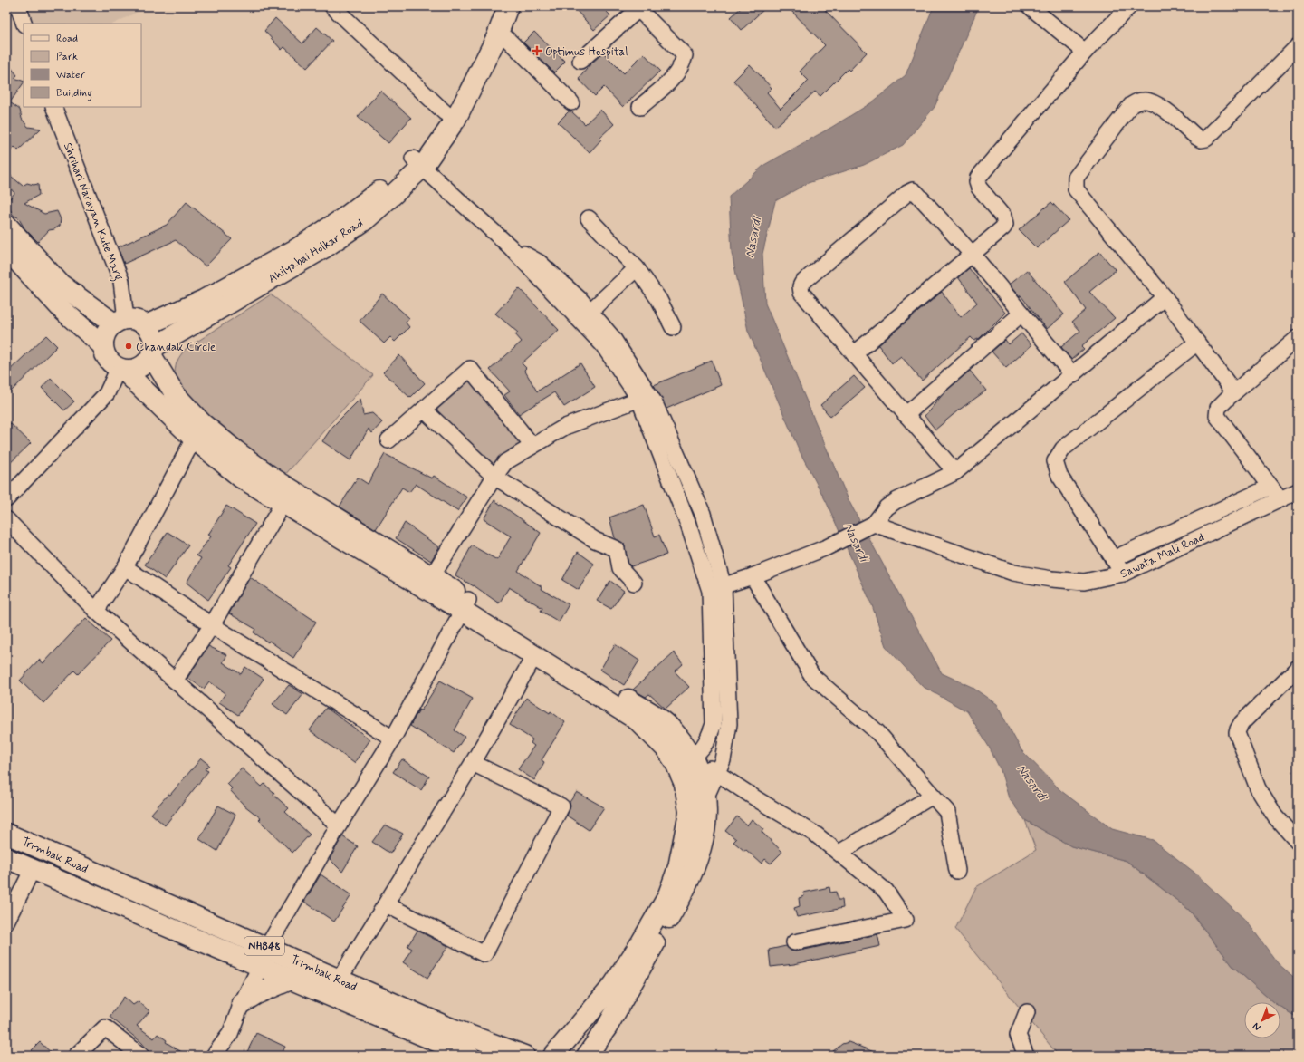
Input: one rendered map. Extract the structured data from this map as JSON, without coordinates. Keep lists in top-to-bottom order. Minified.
{"streets":{"main road":["Ahilyabai Holkar Road","Trimbak Road","NH848"],"street":["Shrihari Narayan Kute Marg","Sawata Mali Road"]},"crossings":[["Shrihari Narayan Kute Marg","Ahilyabai Holkar Road"]],"water":["Nasardi"],"places":{"health":["Optimus Hospital"],"other":["Chandak Circle"]},"legend":["Road","Park","Water","Building"],"north":"bottom left"}
